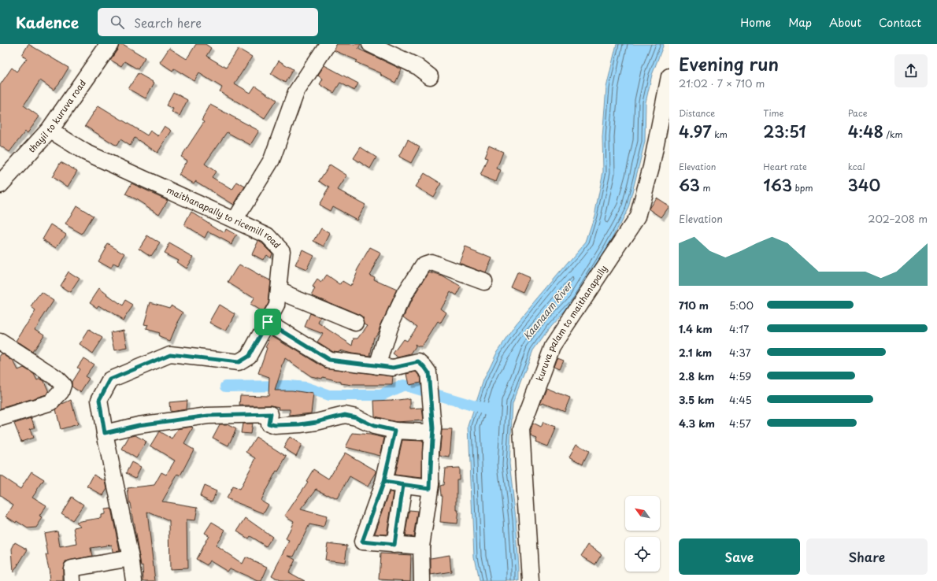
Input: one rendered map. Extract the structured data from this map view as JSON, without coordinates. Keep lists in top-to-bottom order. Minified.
{"streets":{"main road":["thayil to kuruva road"],"street":["maithanapally to ricemill road","kuruva palam to maithanapally"]},"crossings":[["thayil to kuruva road","maithanapally to ricemill road"]],"water":["Kaanaam River"],"north":"top left","page":{"header":"Kadence","search":"Search here","nav":["Home","Map","About","Contact"],"heading":["Evening run","21:02 · 7 × 710 m"],"stats":[["Distance","4.97 km"],["Time","23:51"],["Pace","4:48 /km"],["Elevation","63 m"],["Heart rate","163 bpm"],["kcal","340"]],"chart":["Elevation","202–208 m"],"list":[{"name":"710 m","note":"5:00"},{"name":"1.4 km","note":"4:17"},{"name":"2.1 km","note":"4:37"},{"name":"2.8 km","note":"4:59"},{"name":"3.5 km","note":"4:45"},{"name":"4.3 km","note":"4:57"}],"buttons":["Save","Share"]}}
